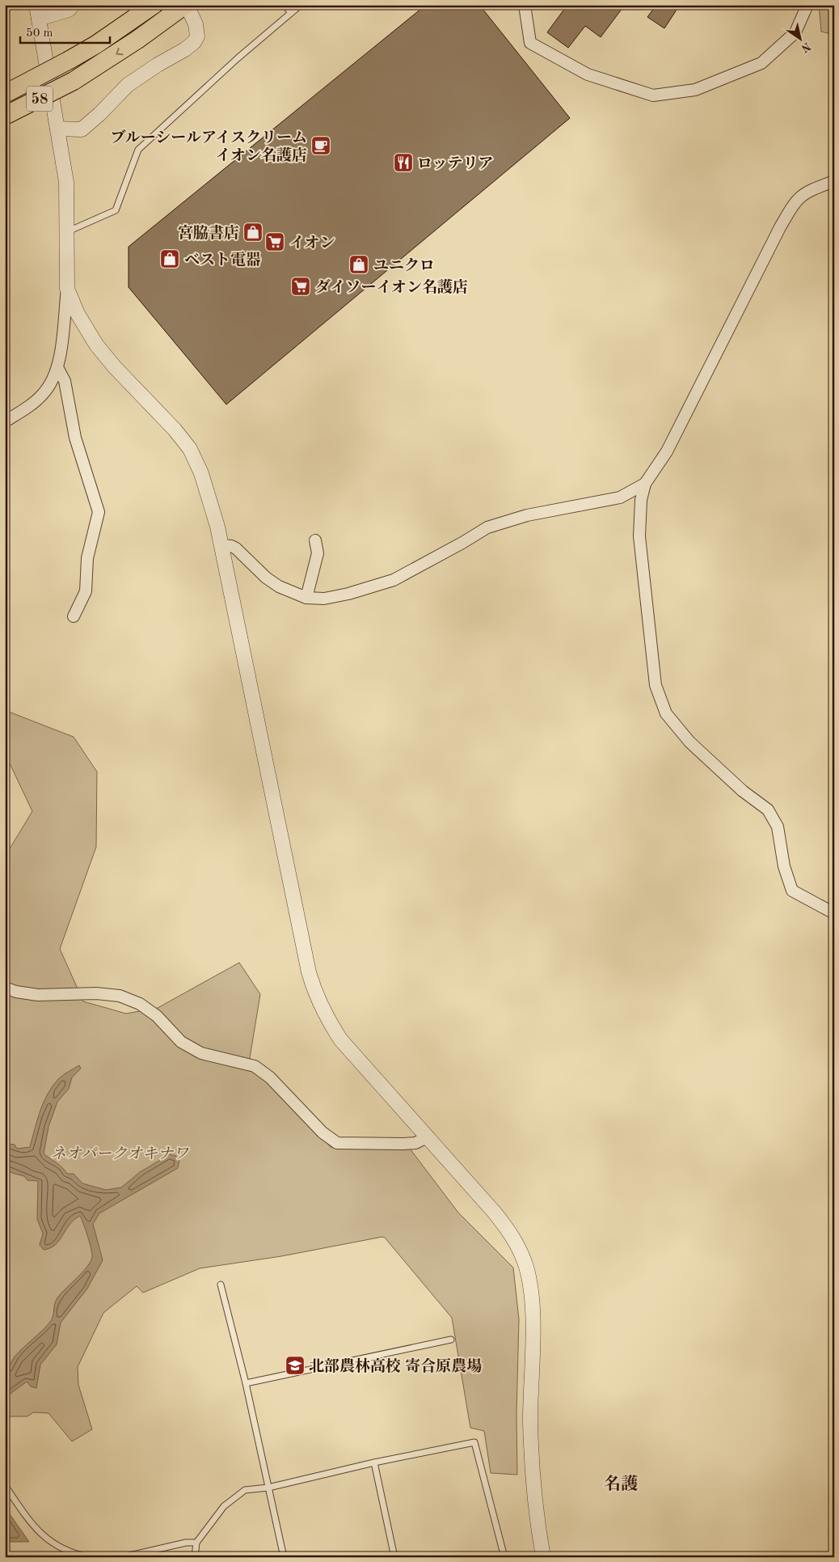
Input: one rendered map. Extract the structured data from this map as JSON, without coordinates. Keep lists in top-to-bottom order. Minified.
{"streets":{"highway":["58"]},"districts":["名護"],"parks":["ネオパークオキナワ"],"places":{"cafe":["ブルーシールアイスクリーム イオン名護店"],"restaurant":["ロッテリア"],"shop":["宮脇書店","ベスト電器","ユニクロ"],"supermarket":["イオン","ダイソーイオン名護店"],"school or university":["北部農林高校 寄合原農場"]},"scale_bar":"50 m","north":"bottom right"}
